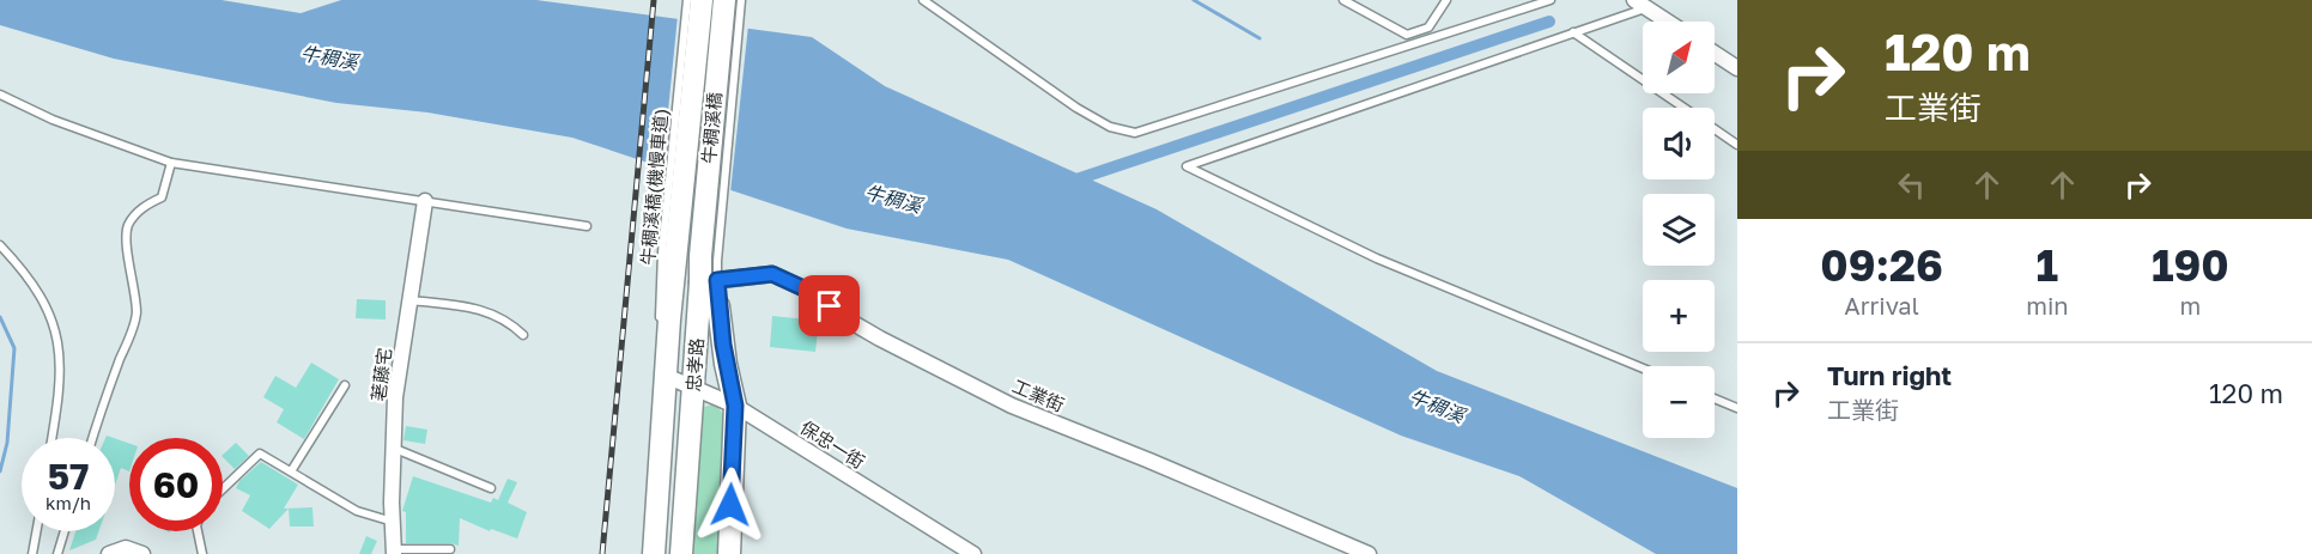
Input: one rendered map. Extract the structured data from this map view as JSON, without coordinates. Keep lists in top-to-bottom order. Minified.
{"streets":{"main road":["牛稠溪橋","忠孝路"],"street":["荖藤宅","工業街","保忠一街"],"lane":["牛稠溪橋(機慢車道)"]},"crossings":[["牛稠溪橋","牛稠溪橋(機慢車道)"],["牛稠溪橋","忠孝路"],["牛稠溪橋","工業街"],["牛稠溪橋(機慢車道)","忠孝路"],["忠孝路","工業街"],["忠孝路","保忠一街"]],"water":["牛稠溪"],"north":"top right","page":{"turn":["120 m","工業街"],"map_buttons":["+","−"],"eta":["09:26","Arrival","1","min","190","m"],"list":[{"name":"Turn right","note":"工業街","value":"120 m"}],"speed":"57 km/h","limit":"60"}}
